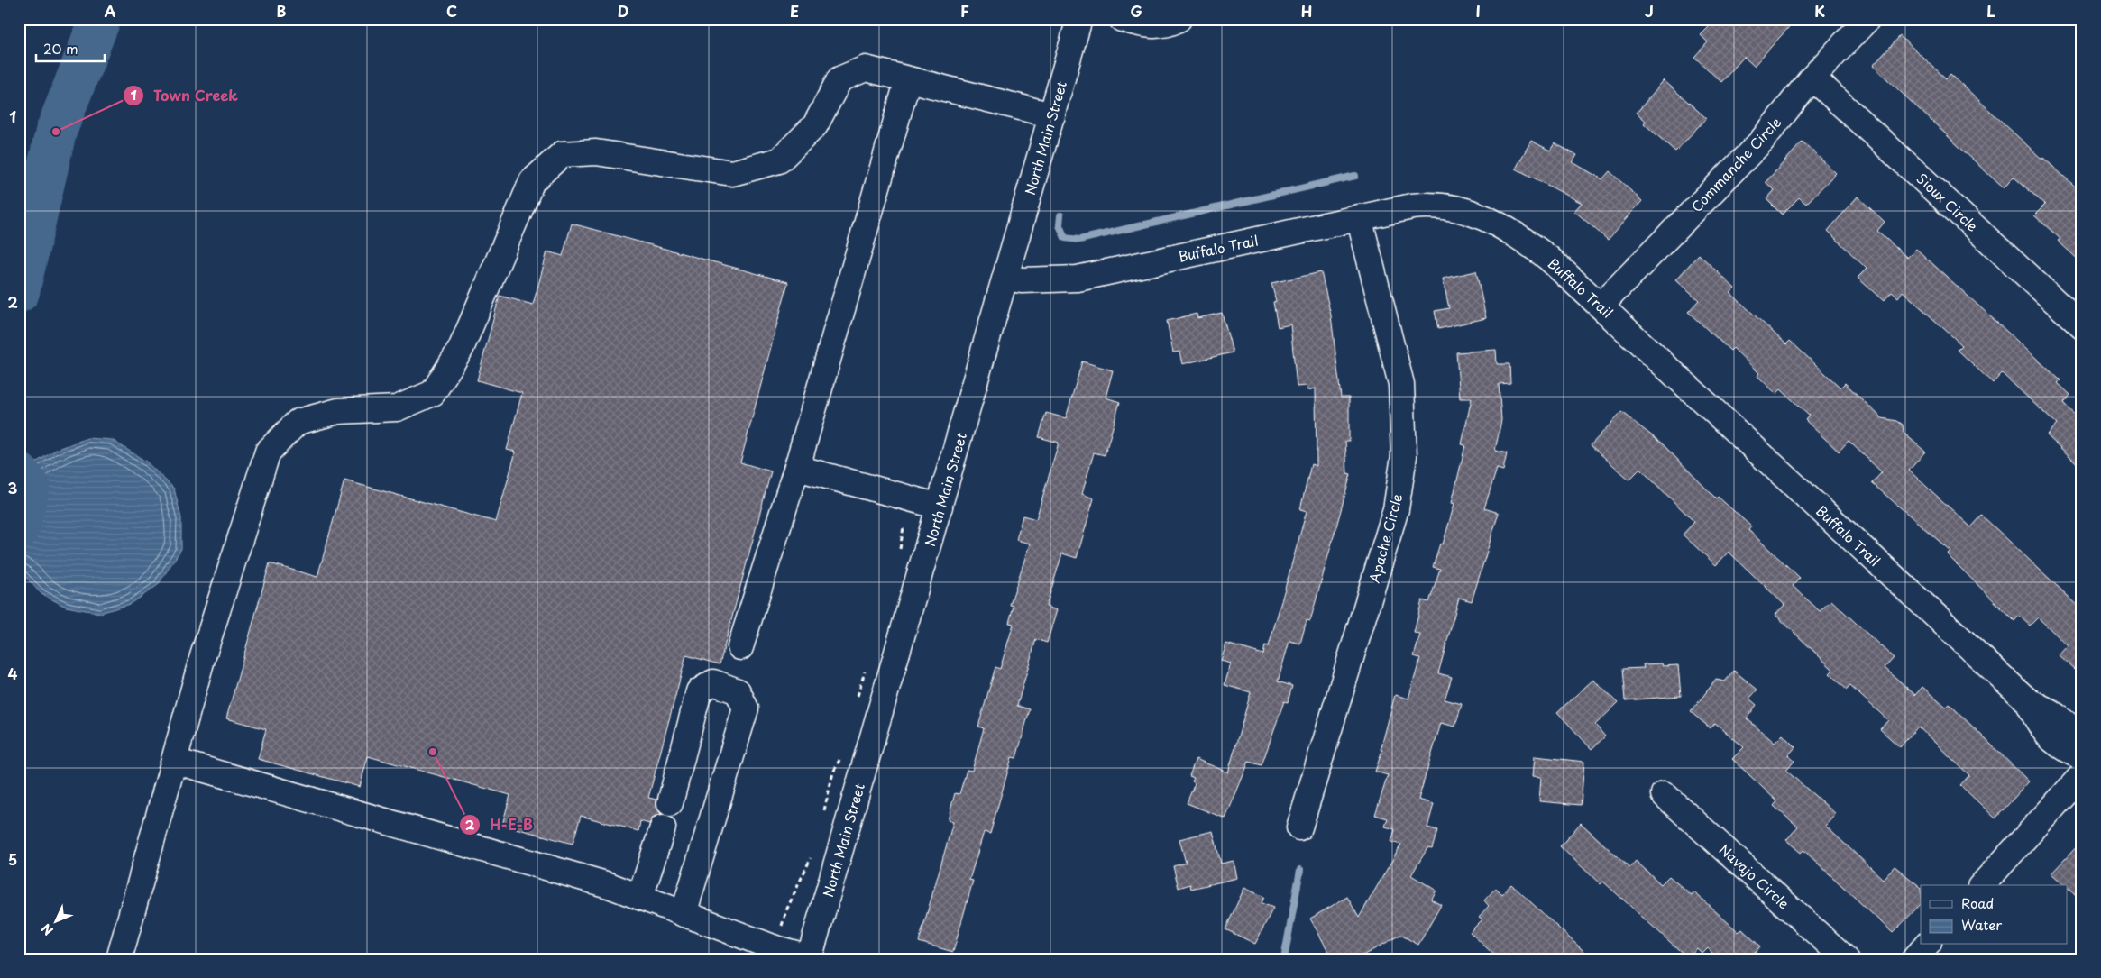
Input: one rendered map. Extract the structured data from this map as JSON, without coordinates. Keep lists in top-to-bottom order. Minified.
{"streets":{"street":["North Main Street","Commanche Circle","Sioux Circle","Buffalo Trail","Apache Circle","Navajo Circle"]},"crossings":[["North Main Street","Buffalo Trail"],["Commanche Circle","Sioux Circle"],["Commanche Circle","Buffalo Trail"],["Buffalo Trail","Apache Circle"]],"places":["Town Creek","H-E-B"],"legend":["Road","Water"],"scale_bar":"20 m","north":"bottom left","grid":{"columns":["A","B","C","D","E","F","G","H","I","J","K","L"],"rows":["1","2","3","4","5"]}}
